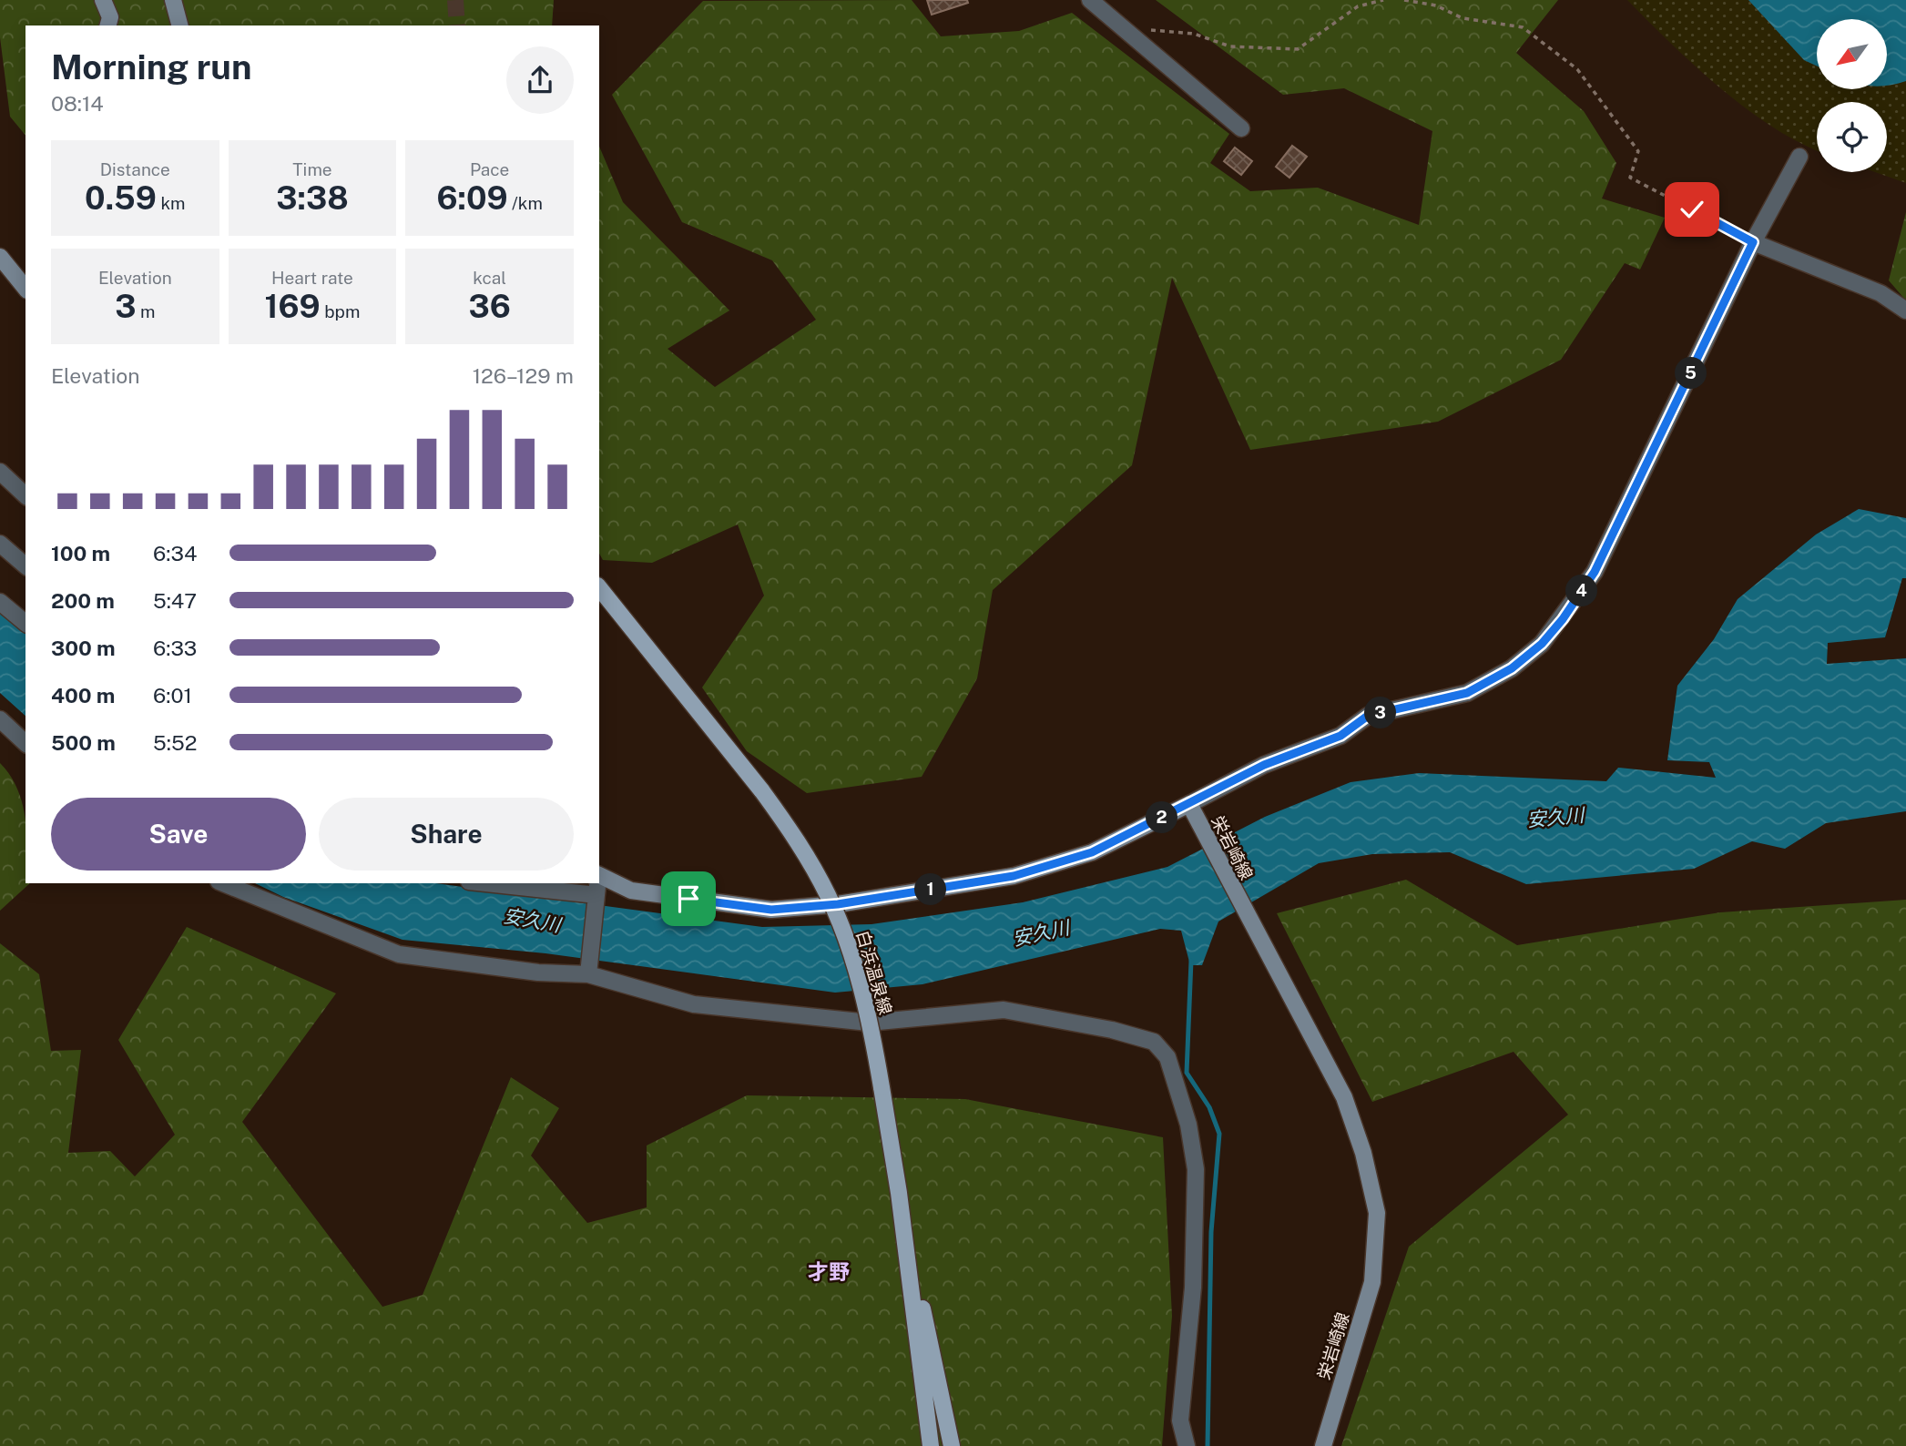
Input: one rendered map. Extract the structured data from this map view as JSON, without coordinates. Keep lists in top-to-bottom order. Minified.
{"streets":{"main road":["栄岩崎線","白浜温泉線"]},"districts":["才野"],"water":["安久川"],"north":"bottom left","page":{"heading":["Morning run","08:14"],"stats":[["Distance","0.59 km"],["Time","3:38"],["Pace","6:09 /km"],["Elevation","3 m"],["Heart rate","169 bpm"],["kcal","36"]],"chart":["Elevation","126–129 m"],"pins":["5","4","3","2","1"],"list":[{"name":"100 m","note":"6:34"},{"name":"200 m","note":"5:47"},{"name":"300 m","note":"6:33"},{"name":"400 m","note":"6:01"},{"name":"500 m","note":"5:52"}],"buttons":["Save","Share"]}}
